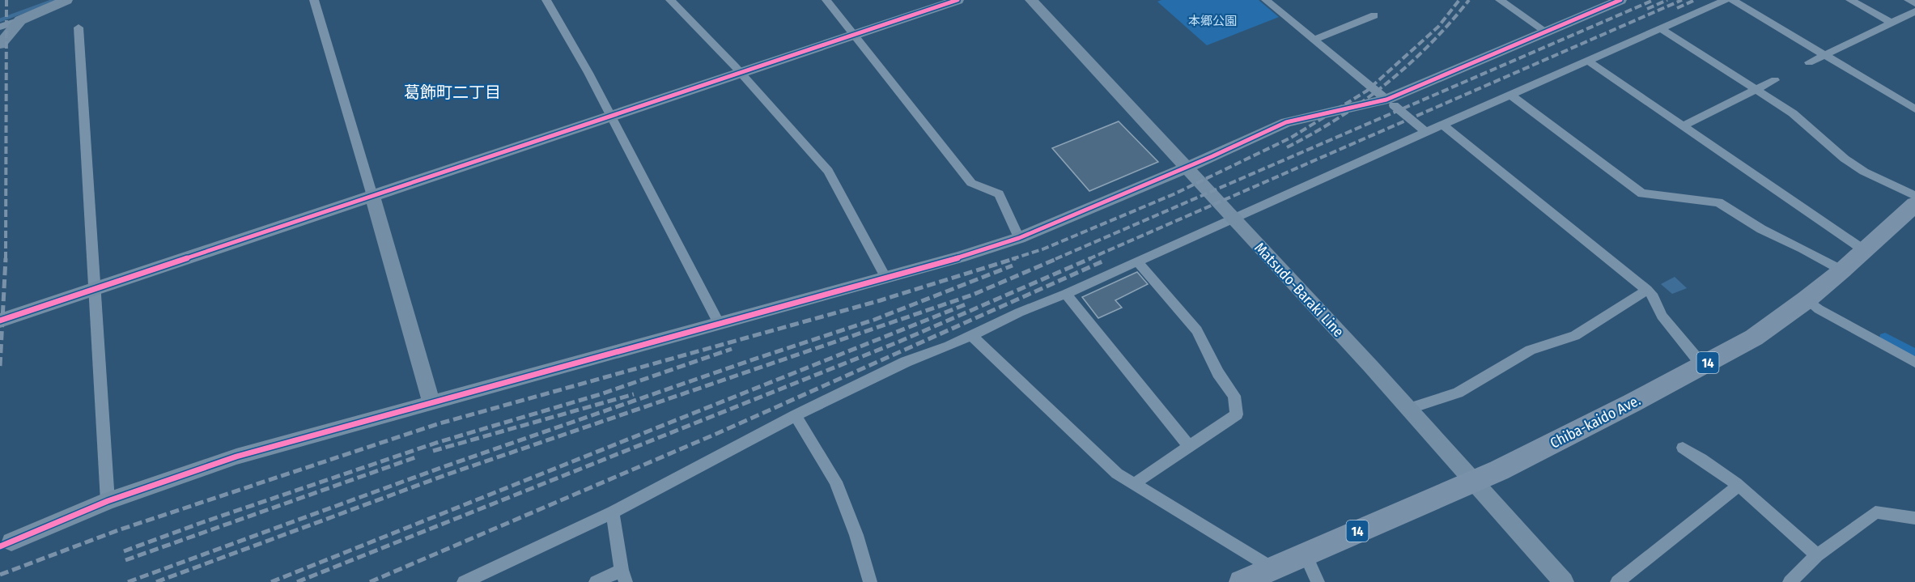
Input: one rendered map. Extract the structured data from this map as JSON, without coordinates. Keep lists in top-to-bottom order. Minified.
{"streets":{"highway":["14","Chiba-kaido Ave."],"street":["Matsudo-Baraki Line"]},"crossings":[["Matsudo-Baraki Line","Chiba-kaido Ave."]],"districts":["葛飾町二丁目"],"parks":["本郷公園"]}
